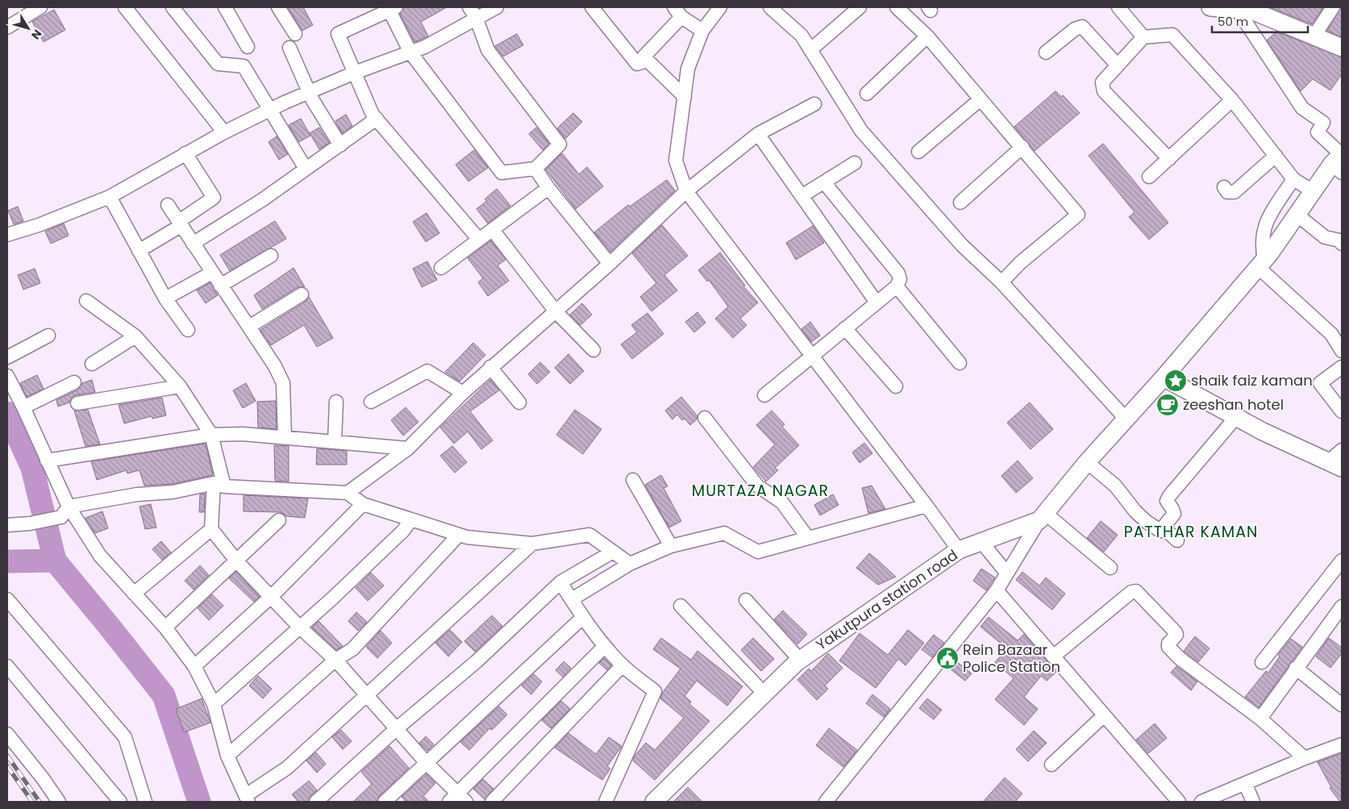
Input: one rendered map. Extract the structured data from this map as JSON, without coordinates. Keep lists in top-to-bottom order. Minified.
{"streets":{"street":["Yakutpura station road"]},"districts":["MURTAZA NAGAR","PATTHAR KAMAN"],"places":{"place":["shaik faiz kaman"],"cafe":["zeeshan hotel"],"public building":["Rein Bazaar Police Station"]},"scale_bar":"50 m","north":"bottom right"}
